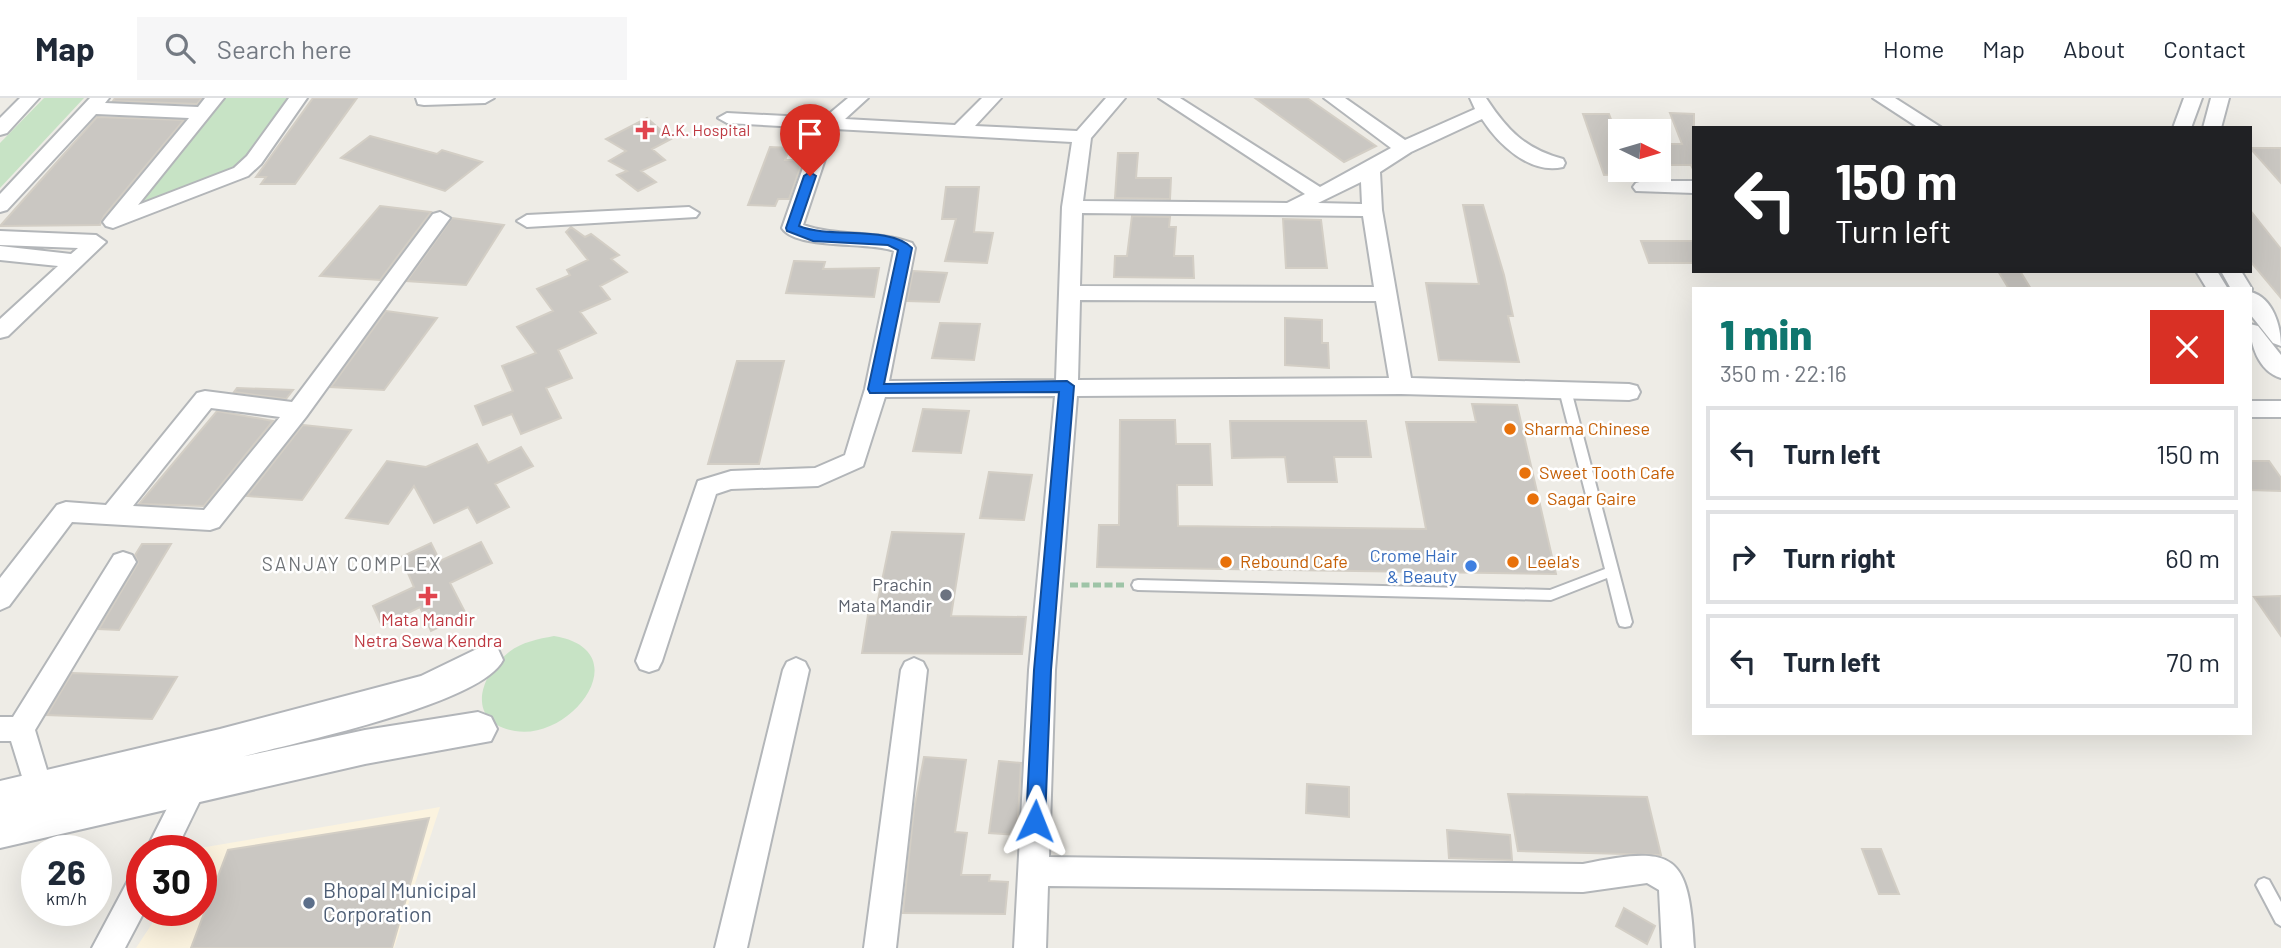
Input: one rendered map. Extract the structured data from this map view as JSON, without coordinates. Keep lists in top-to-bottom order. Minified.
{"districts":["SANJAY COMPLEX"],"places":{"health":["A.K. Hospital","Mata Mandir Netra Sewa Kendra"],"other":["Sharma Chinese","Sweet Tooth Cafe","Sagar Gaire","Rebound Cafe","Leela's","Crome Hair & Beauty","Prachin Mata Mandir","Bhopal Municipal Corporation"]},"north":"right","page":{"header":"Map","search":"Search here","nav":["Home","Map","About","Contact"],"turn":["150 m","Turn left"],"heading":["1 min","350 m · 22:16"],"list":[{"name":"Turn left","value":"150 m"},{"name":"Turn right","value":"60 m"},{"name":"Turn left","value":"70 m"}],"speed":"26 km/h","limit":"30"}}
